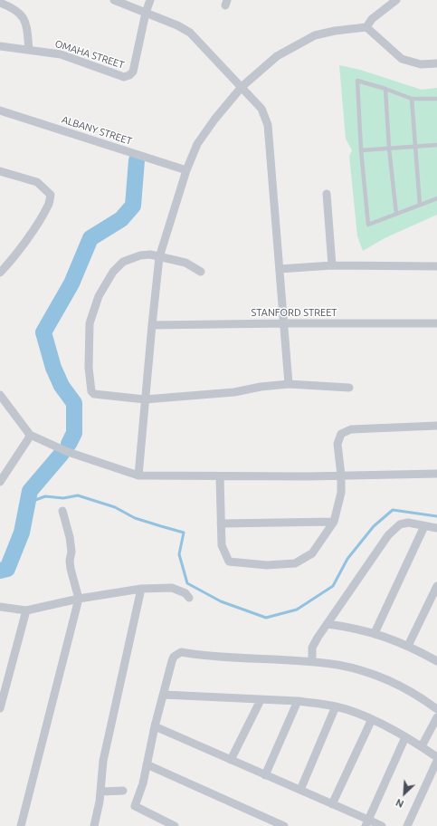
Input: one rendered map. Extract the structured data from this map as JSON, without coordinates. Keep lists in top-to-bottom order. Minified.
{"streets":{"street":["OMAHA STREET","ALBANY STREET","STANFORD STREET"]},"north":"bottom left"}
